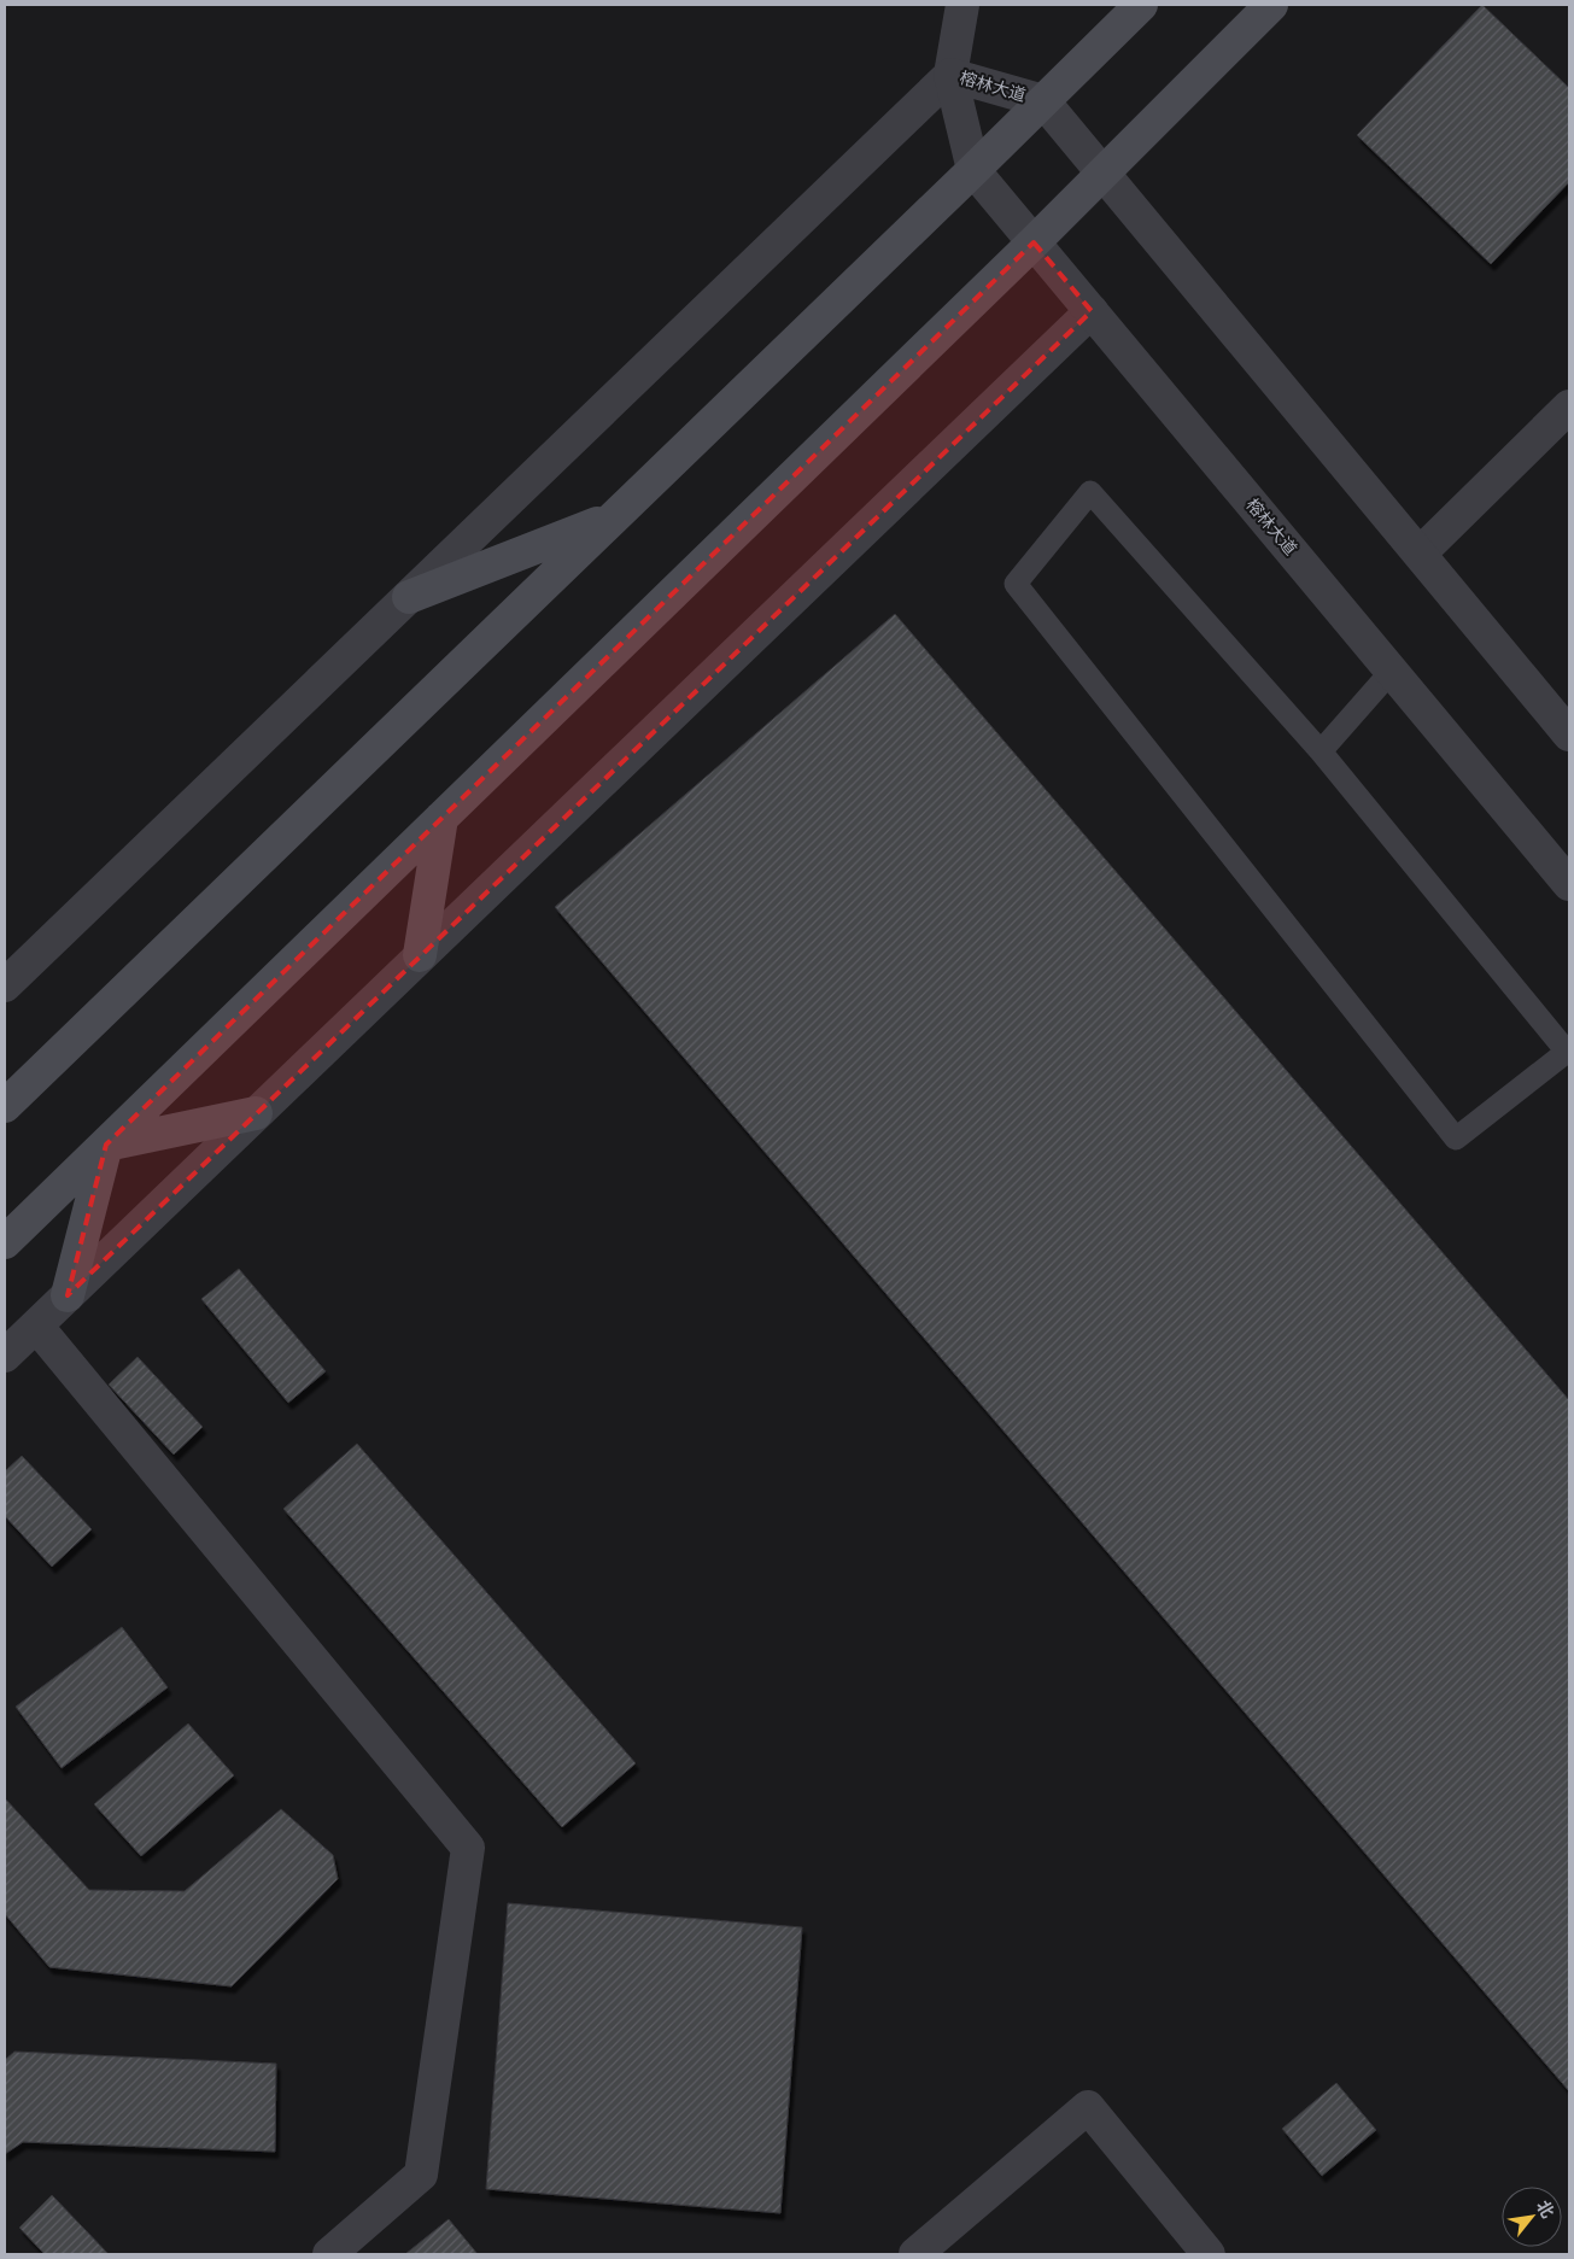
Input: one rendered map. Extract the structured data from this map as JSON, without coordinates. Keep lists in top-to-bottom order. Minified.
{"streets":{"street":["榕林大道"]},"north":"top right"}
